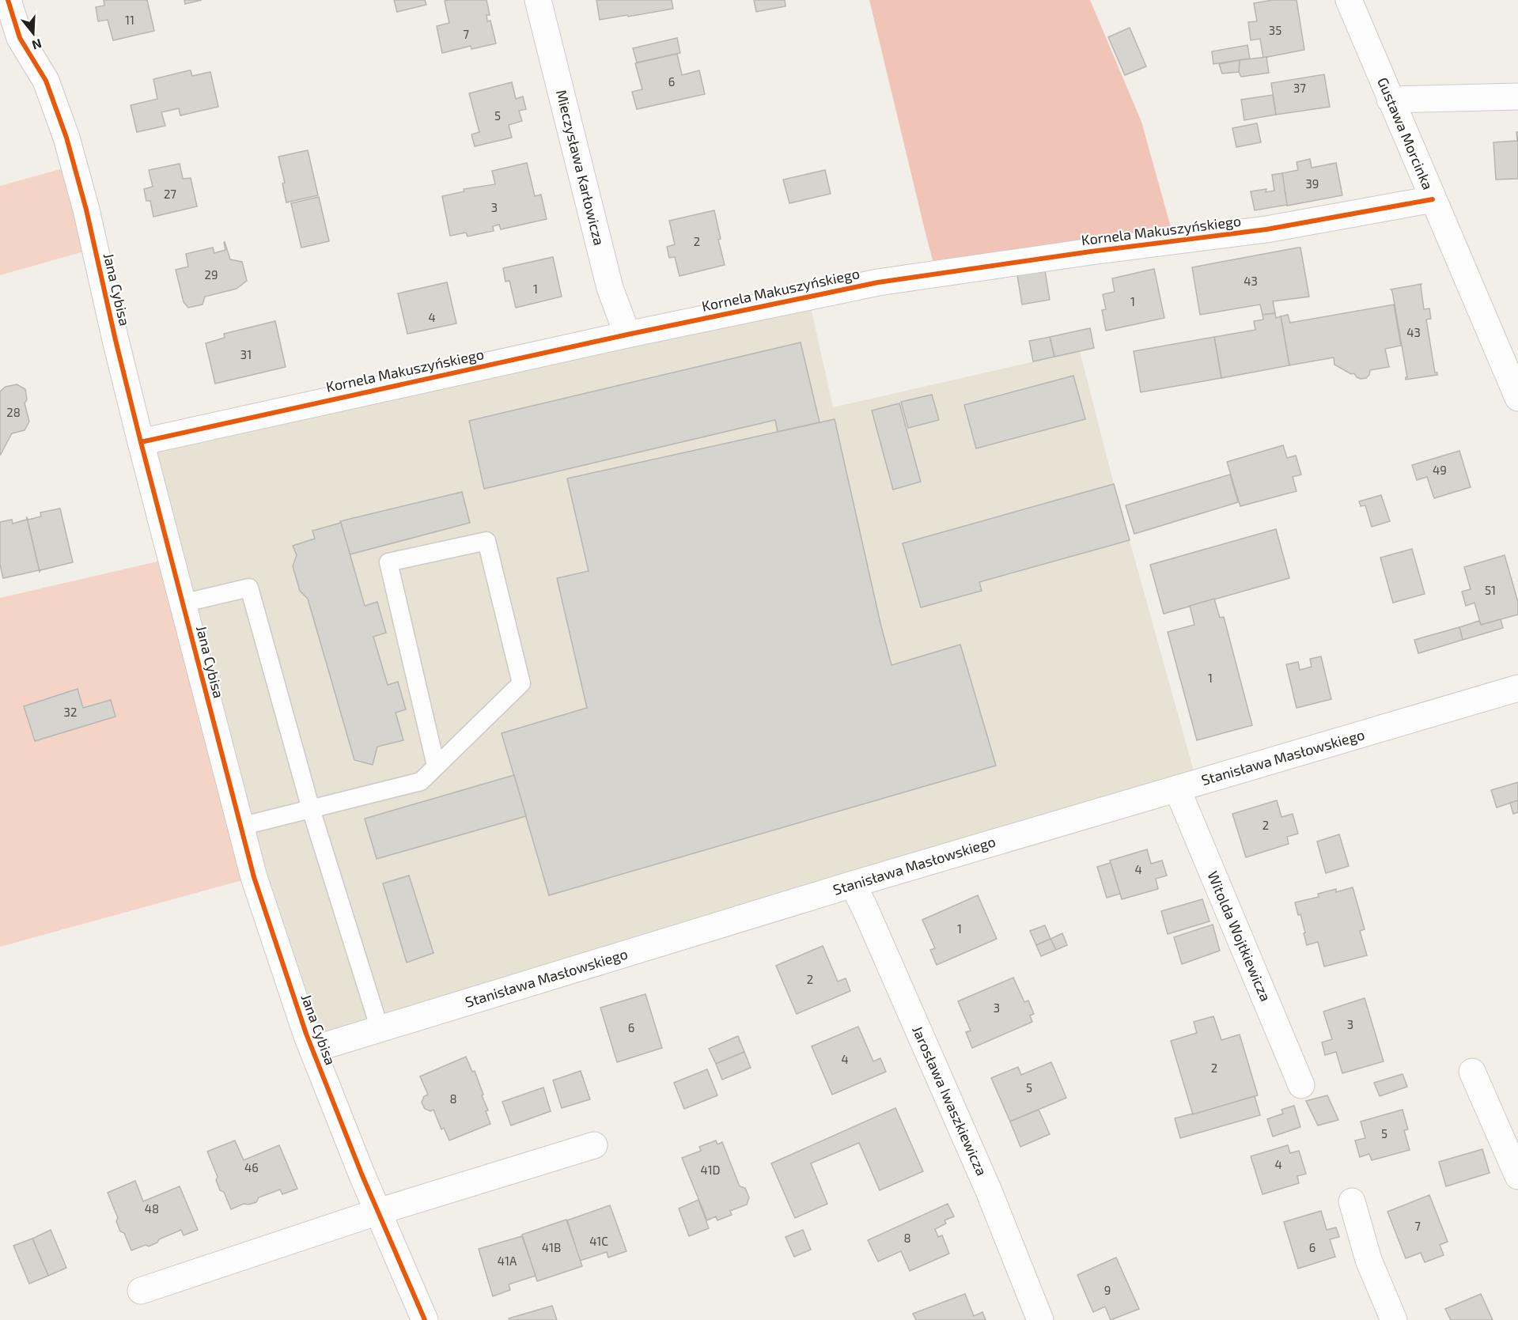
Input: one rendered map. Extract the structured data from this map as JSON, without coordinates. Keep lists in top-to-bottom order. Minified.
{"streets":{"street":["Gustawa Morcinka","Mieczysława Karłowicza","Kornela Makuszyńskiego","Jana Cybisa","Stanisława Masłowskiego","Witolda Wojtkiewicza","Jarosława Iwaszkiewicza"]},"crossings":[["Gustawa Morcinka","Kornela Makuszyńskiego"],["Mieczysława Karłowicza","Kornela Makuszyńskiego"],["Kornela Makuszyńskiego","Jana Cybisa"],["Jana Cybisa","Stanisława Masłowskiego"],["Stanisława Masłowskiego","Witolda Wojtkiewicza"],["Stanisława Masłowskiego","Jarosława Iwaszkiewicza"]],"house_numbers":["11","35","7","6","37","5","39","27","3","2","29","43","1","1","4","43","31","28","49","51","1","32","2","4","1","2","3","3","6","4","2","5","8","5","4","46","41D","48","7","8","41C","41B","6","41A","9"],"north":"bottom"}
